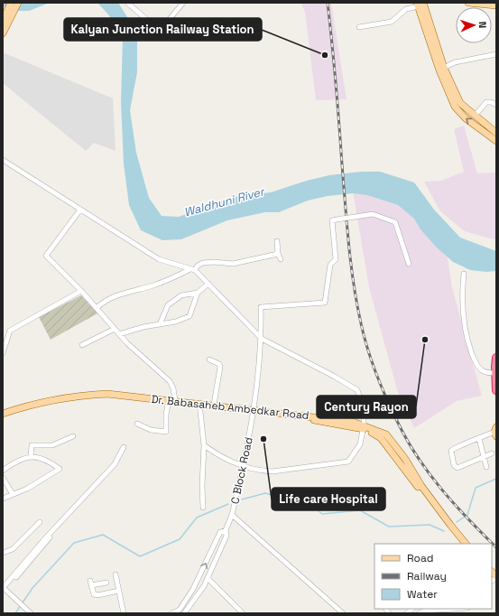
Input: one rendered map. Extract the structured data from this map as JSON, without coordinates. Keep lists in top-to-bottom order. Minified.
{"streets":{"main road":["Dr. Babasaheb Ambedkar Road"],"street":["C Block Road"]},"crossings":[["Dr. Babasaheb Ambedkar Road","C Block Road"]],"water":["Waldhuni River"],"places":["Kalyan Junction Railway Station","Century Rayon","Life care Hospital"],"legend":["Road","Railway","Water"],"north":"right"}
